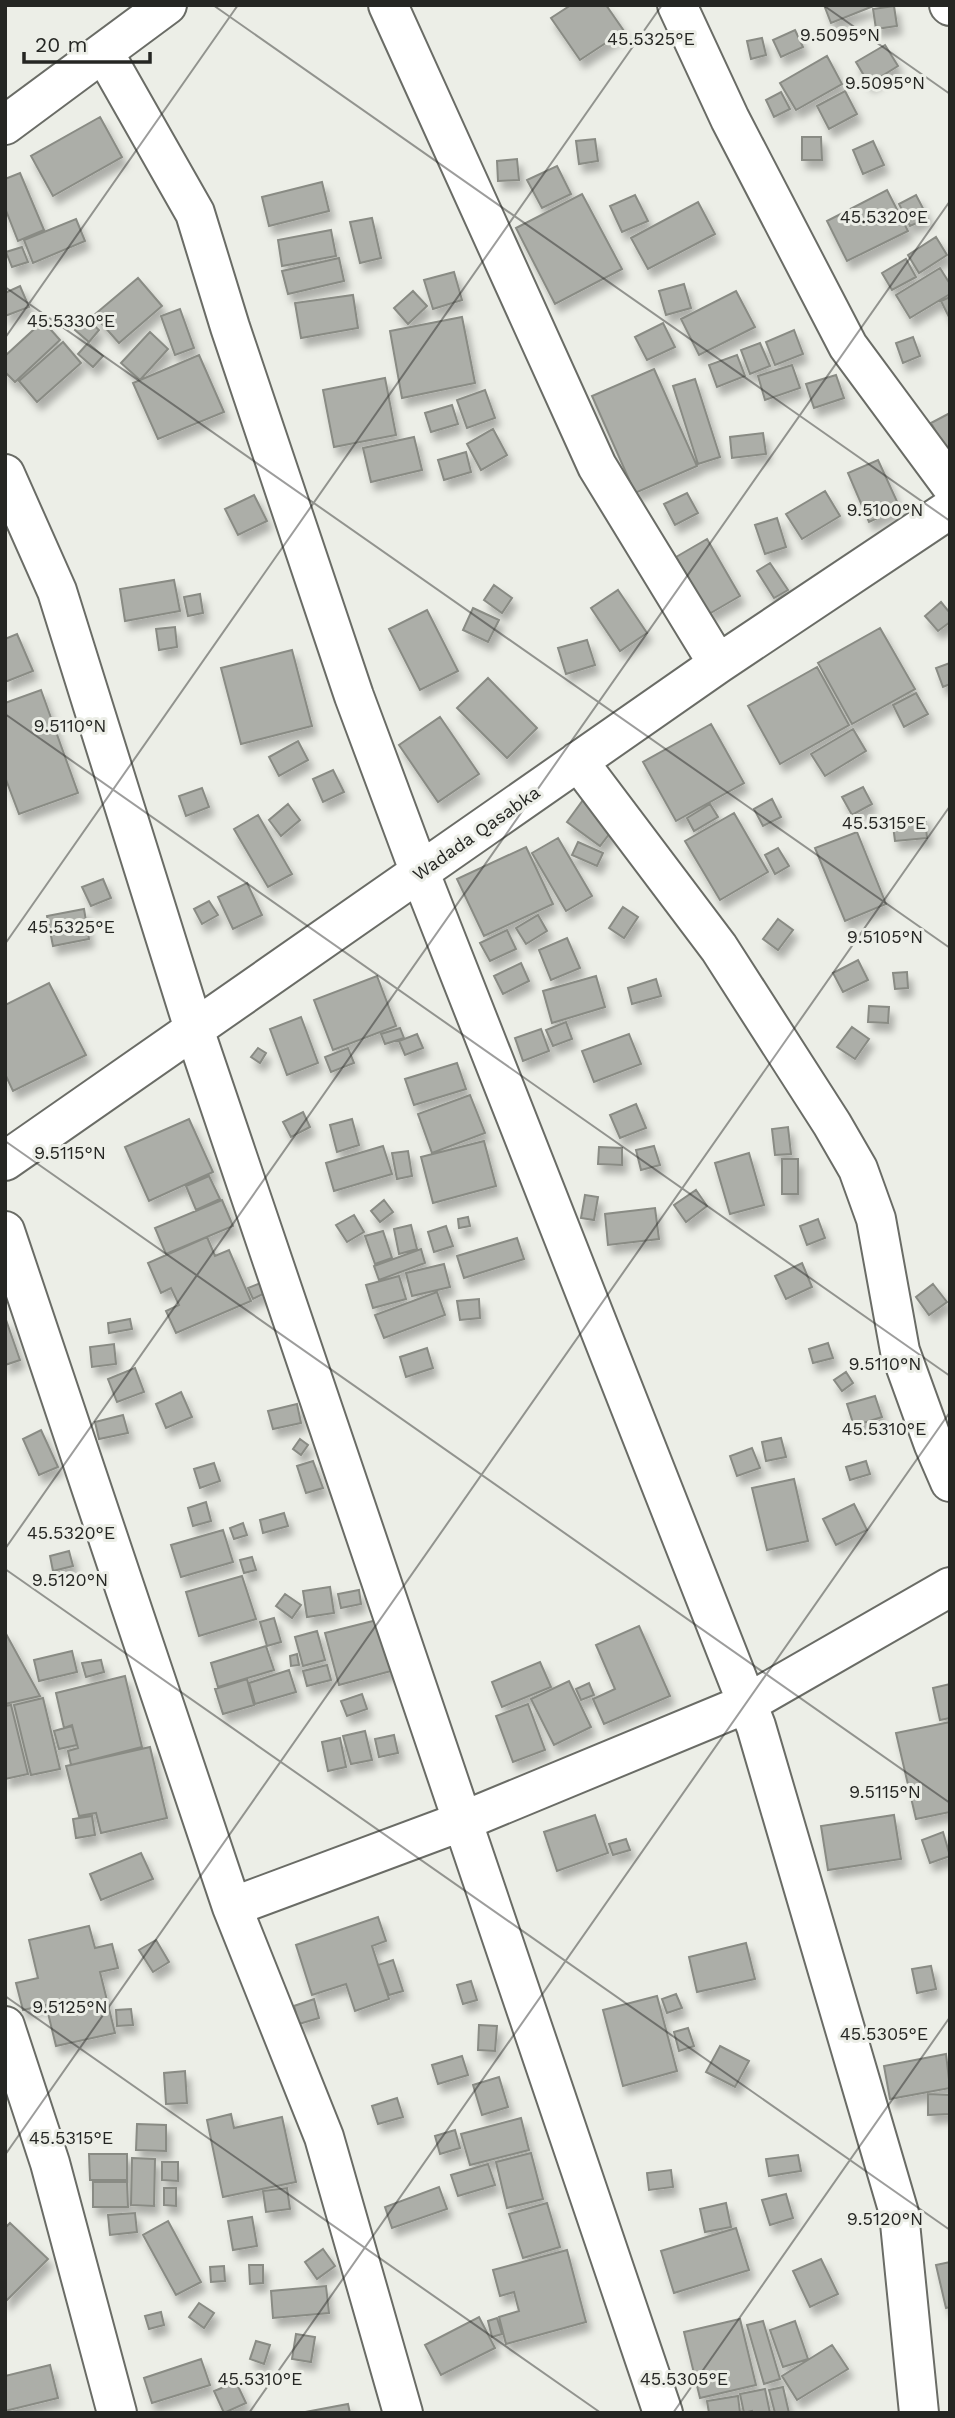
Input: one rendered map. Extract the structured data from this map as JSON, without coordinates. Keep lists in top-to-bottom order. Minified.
{"streets":{"street":["Wadada Qasabka"]},"scale_bar":"20 m","coordinates":["9.5095°N","45.5325°E","45.5320°E","45.5330°E","9.5100°N","9.5110°N","45.5315°E","9.5105°N","9.5115°N","45.5310°E","9.5120°N","9.5125°N","45.5305°E"]}
